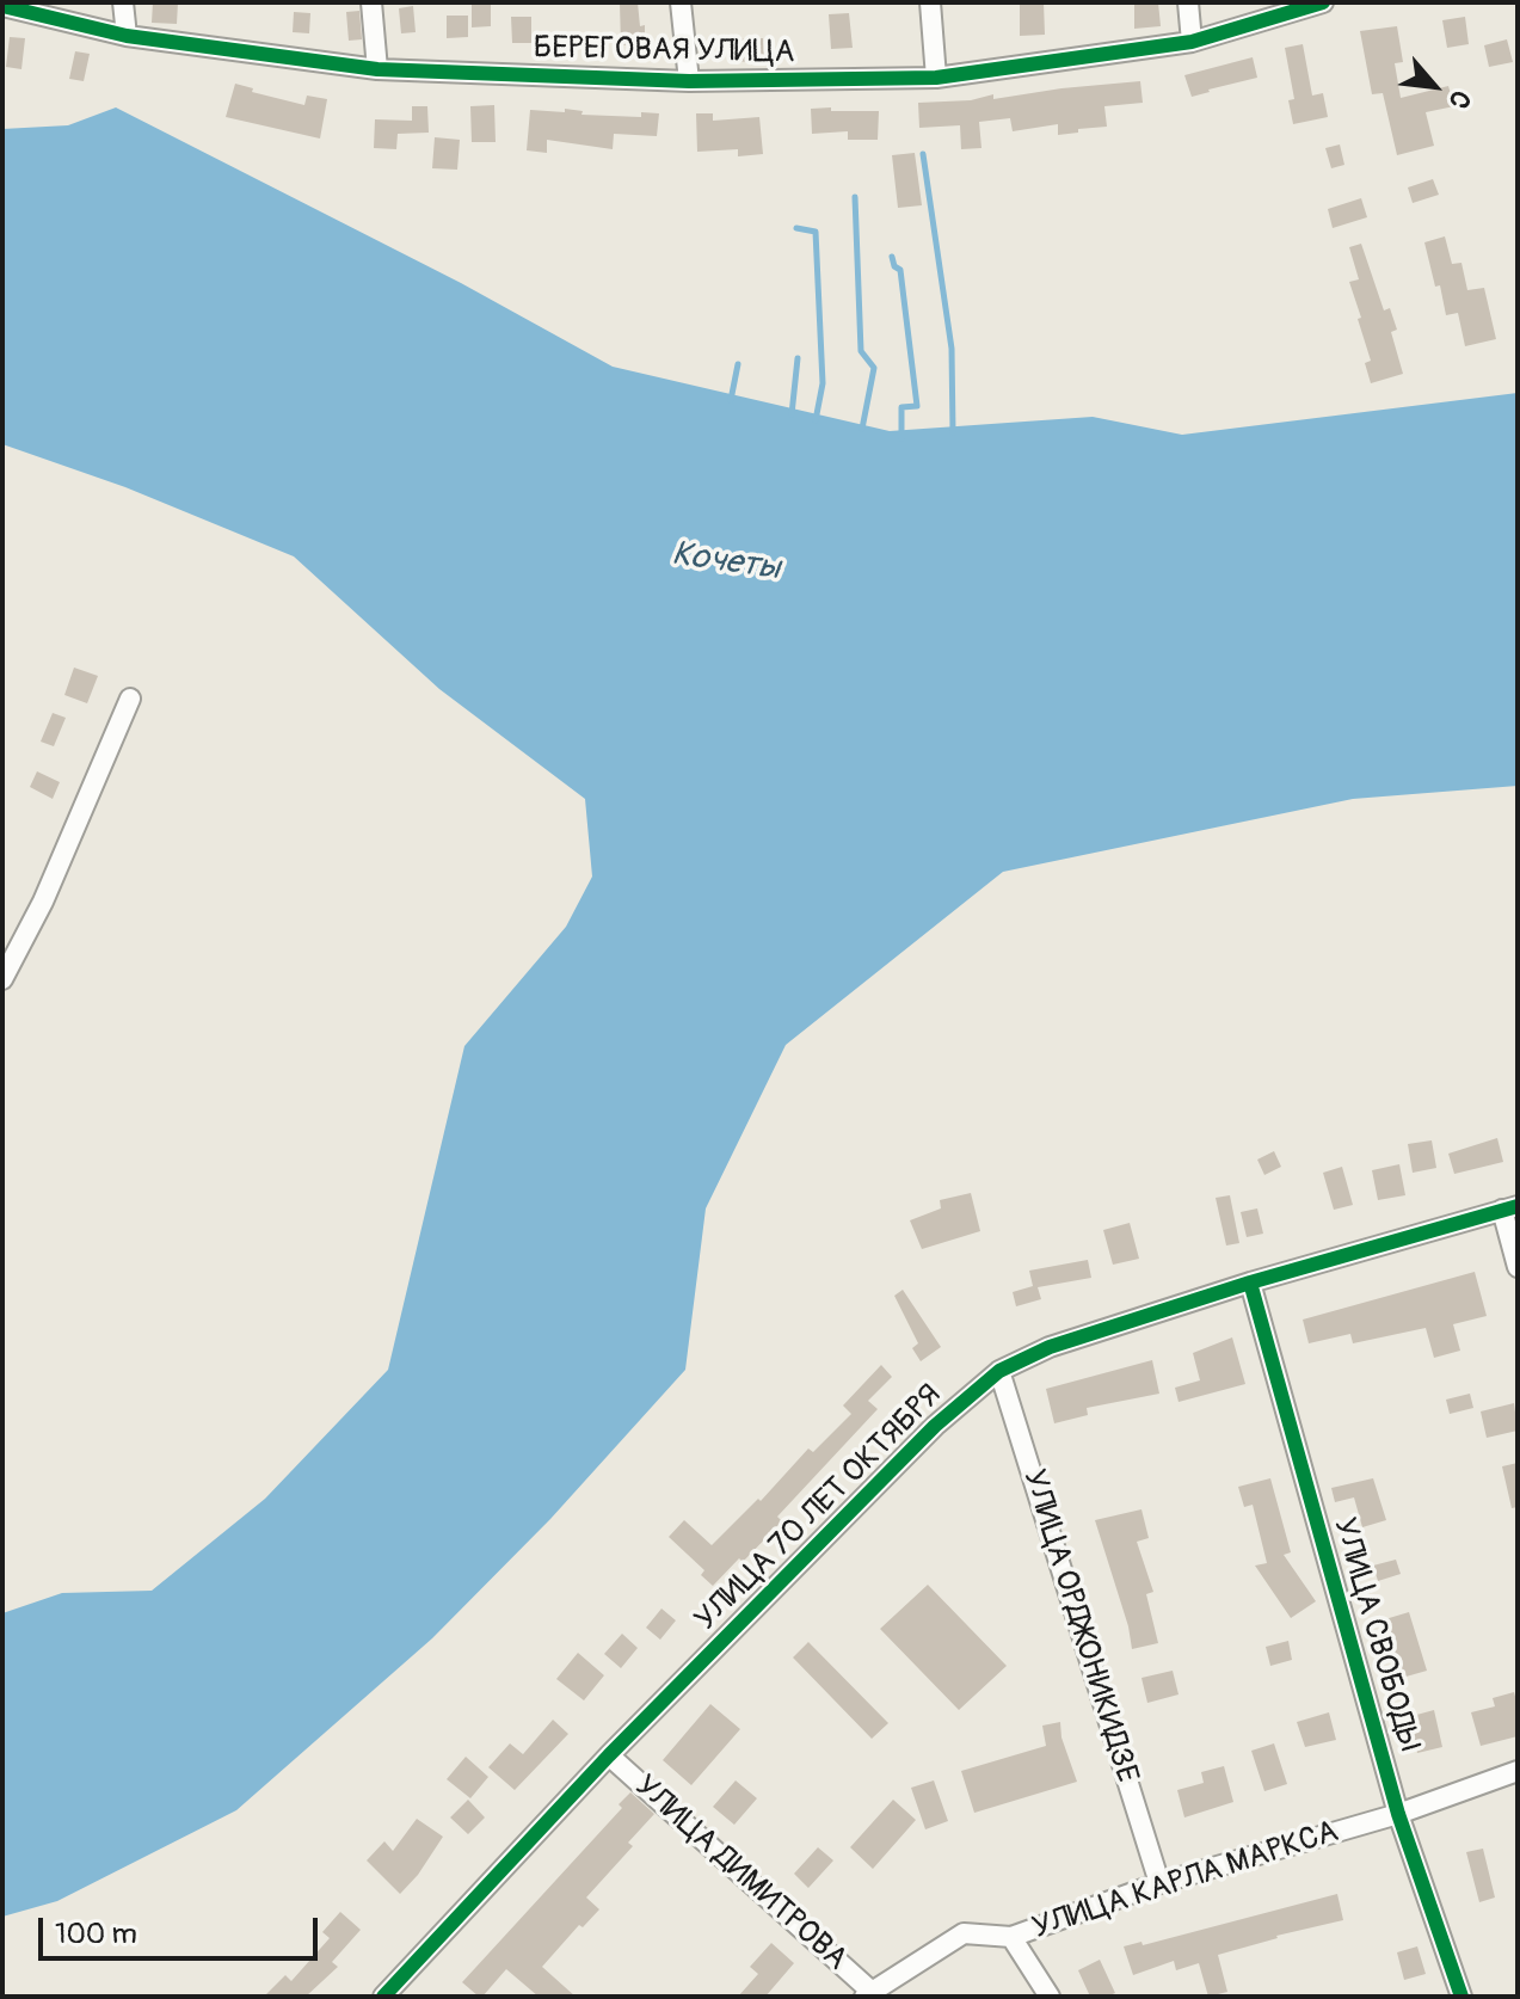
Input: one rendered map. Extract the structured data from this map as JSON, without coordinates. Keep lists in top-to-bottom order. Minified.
{"streets":{"street":["БЕРЕГОВАЯ УЛИЦА","УЛИЦА 70 ЛЕТ ОКТЯБРЯ","УЛИЦА ОРДЖОНИКИДЗЕ","УЛИЦА СВОБОДЫ","УЛИЦА ДИМИТРОВА","УЛИЦА КАРЛА МАРКСА"]},"crossings":[["УЛИЦА 70 ЛЕТ ОКТЯБРЯ","УЛИЦА ОРДЖОНИКИДЗЕ"],["УЛИЦА 70 ЛЕТ ОКТЯБРЯ","УЛИЦА СВОБОДЫ"],["УЛИЦА 70 ЛЕТ ОКТЯБРЯ","УЛИЦА ДИМИТРОВА"],["УЛИЦА ОРДЖОНИКИДЗЕ","УЛИЦА КАРЛА МАРКСА"],["УЛИЦА СВОБОДЫ","УЛИЦА КАРЛА МАРКСА"],["УЛИЦА ДИМИТРОВА","УЛИЦА КАРЛА МАРКСА"]],"water":["Кочеты"],"scale_bar":"100 m","north":"bottom right"}
